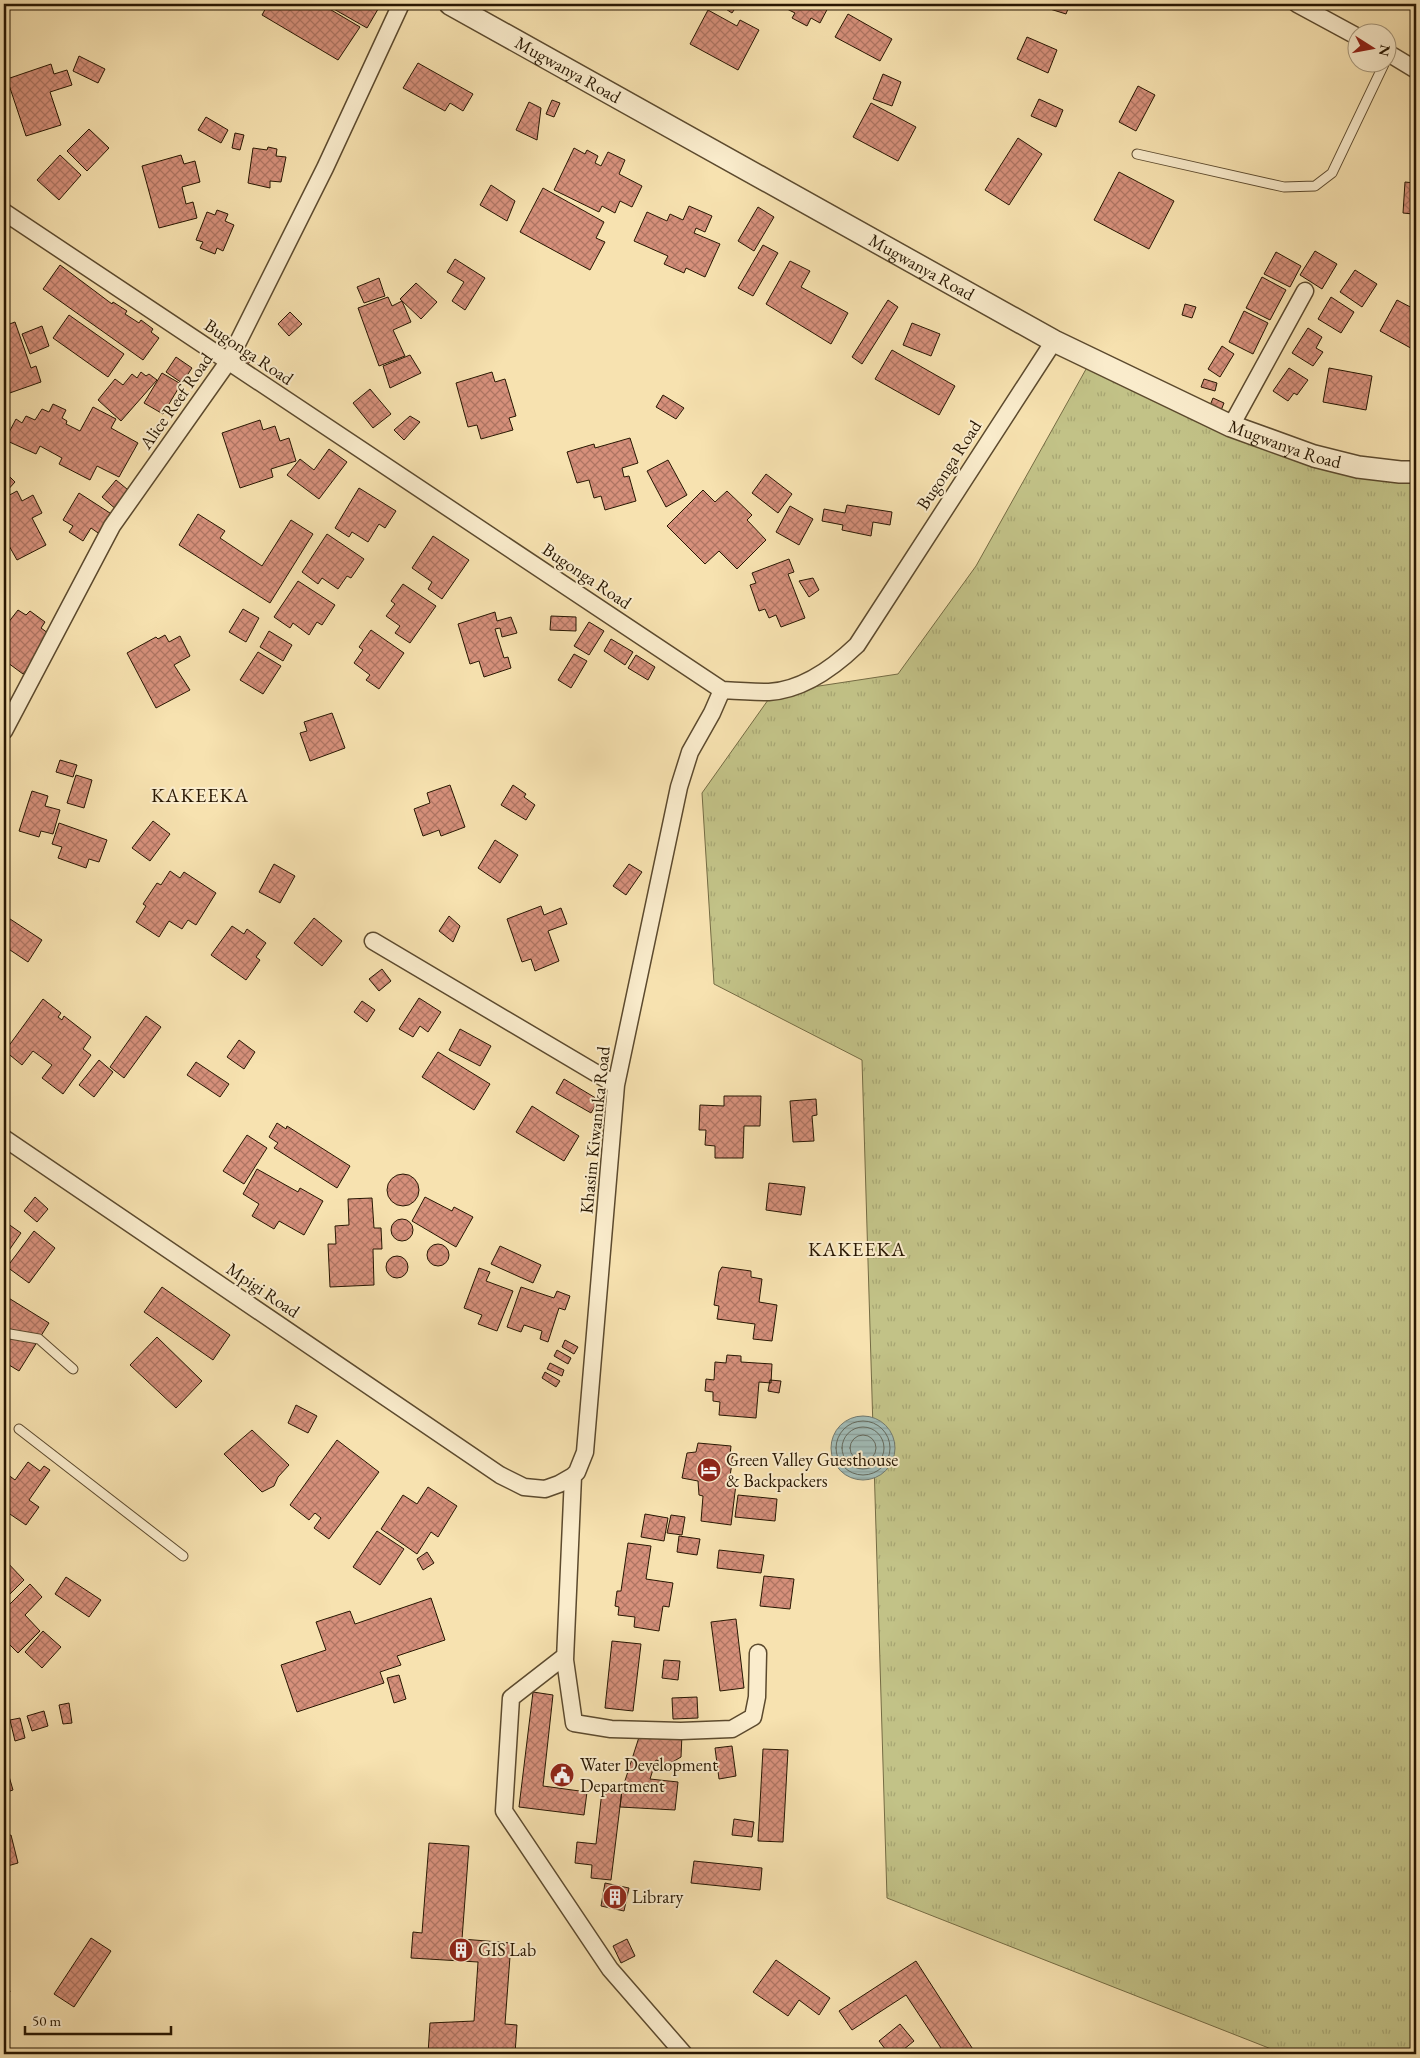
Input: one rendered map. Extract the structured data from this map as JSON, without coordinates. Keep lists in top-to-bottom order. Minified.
{"streets":{"street":["Mugwanya Road","Bugonga Road","Alice Reef Road","Khasim Kiwanuka Road","Mpigi Road"]},"crossings":[["Mugwanya Road","Bugonga Road"],["Bugonga Road","Alice Reef Road"],["Bugonga Road","Khasim Kiwanuka Road"],["Khasim Kiwanuka Road","Mpigi Road"]],"districts":["KAKEEKA","KAKEEKA"],"places":{"hotel":["Green Valley Guesthouse & Backpackers"],"public building":["Water Development Department"],"building":["Library","GIS Lab"]},"scale_bar":"50 m","north":"right"}
